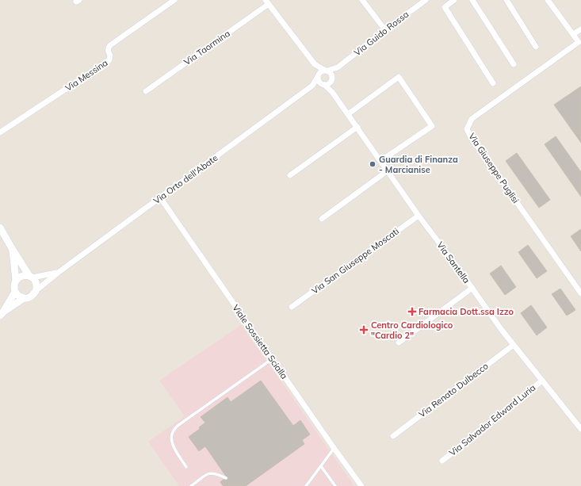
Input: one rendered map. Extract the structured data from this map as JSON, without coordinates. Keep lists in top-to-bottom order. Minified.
{"streets":{"street":["Via Guido Rossa","Via Taormina","Via Messina","Via Giuseppe Puglisi","Via Orto dell'Abate","Via San Giuseppe Moscati","Via Santella","Viale Sossietta Scialla","Via Renato Dulbecco","Via Salvador Edward Luria"]},"crossings":[["Via Guido Rossa","Via Orto dell'Abate"],["Via Guido Rossa","Via Santella"],["Via Orto dell'Abate","Via Santella"],["Via Orto dell'Abate","Viale Sossietta Scialla"],["Via San Giuseppe Moscati","Via Santella"],["Via Santella","Via Renato Dulbecco"],["Via Santella","Via Salvador Edward Luria"]],"places":{"other":["Guardia di Finanza - Marcianise"],"health":["Farmacia Dott.ssa Izzo","Centro Cardiologico \"Cardio 2\""]}}
